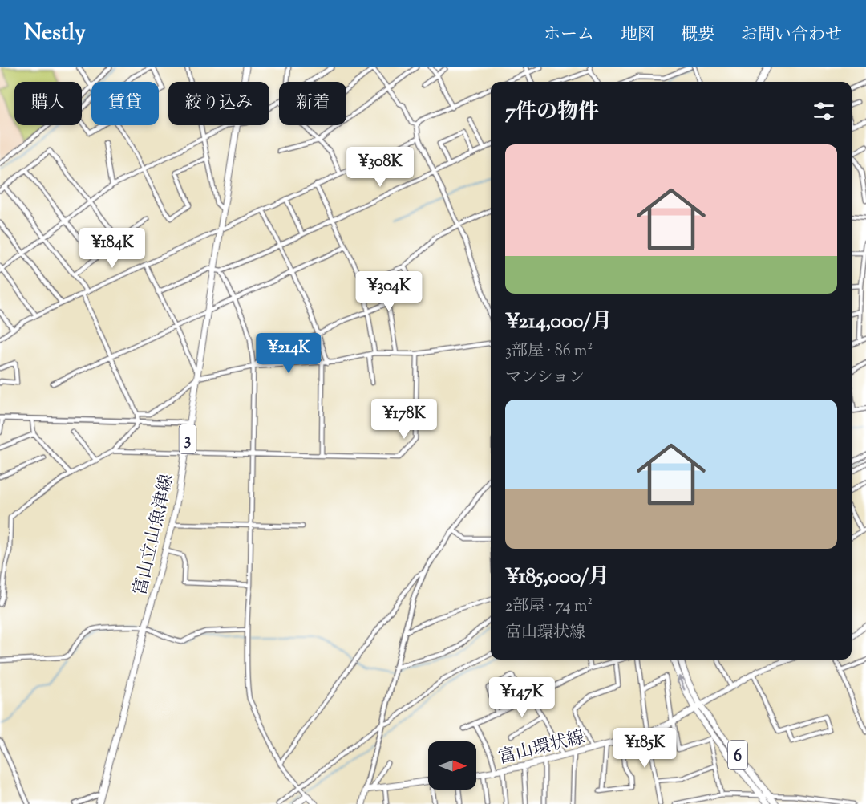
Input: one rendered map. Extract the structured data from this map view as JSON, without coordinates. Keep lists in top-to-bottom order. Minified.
{"streets":{"main road":["3","富山立山魚津線","富山環状線","6"]},"crossings":[["富山環状線","6"]],"north":"right","page":{"header":"Nestly","nav":["ホーム","地図","概要","お問い合わせ"],"chip":["購入","賃貸","絞り込み","新着"],"heading":"7件の物件","list":[{"name":"¥214,000/月","note":"3部屋 · 86 m² · マンション"},{"name":"¥185,000/月","note":"2部屋 · 74 m² · 富山環状線"}],"price":["¥308K","¥184K","¥304K","¥214K","¥178K","¥147K","¥185K"]}}
